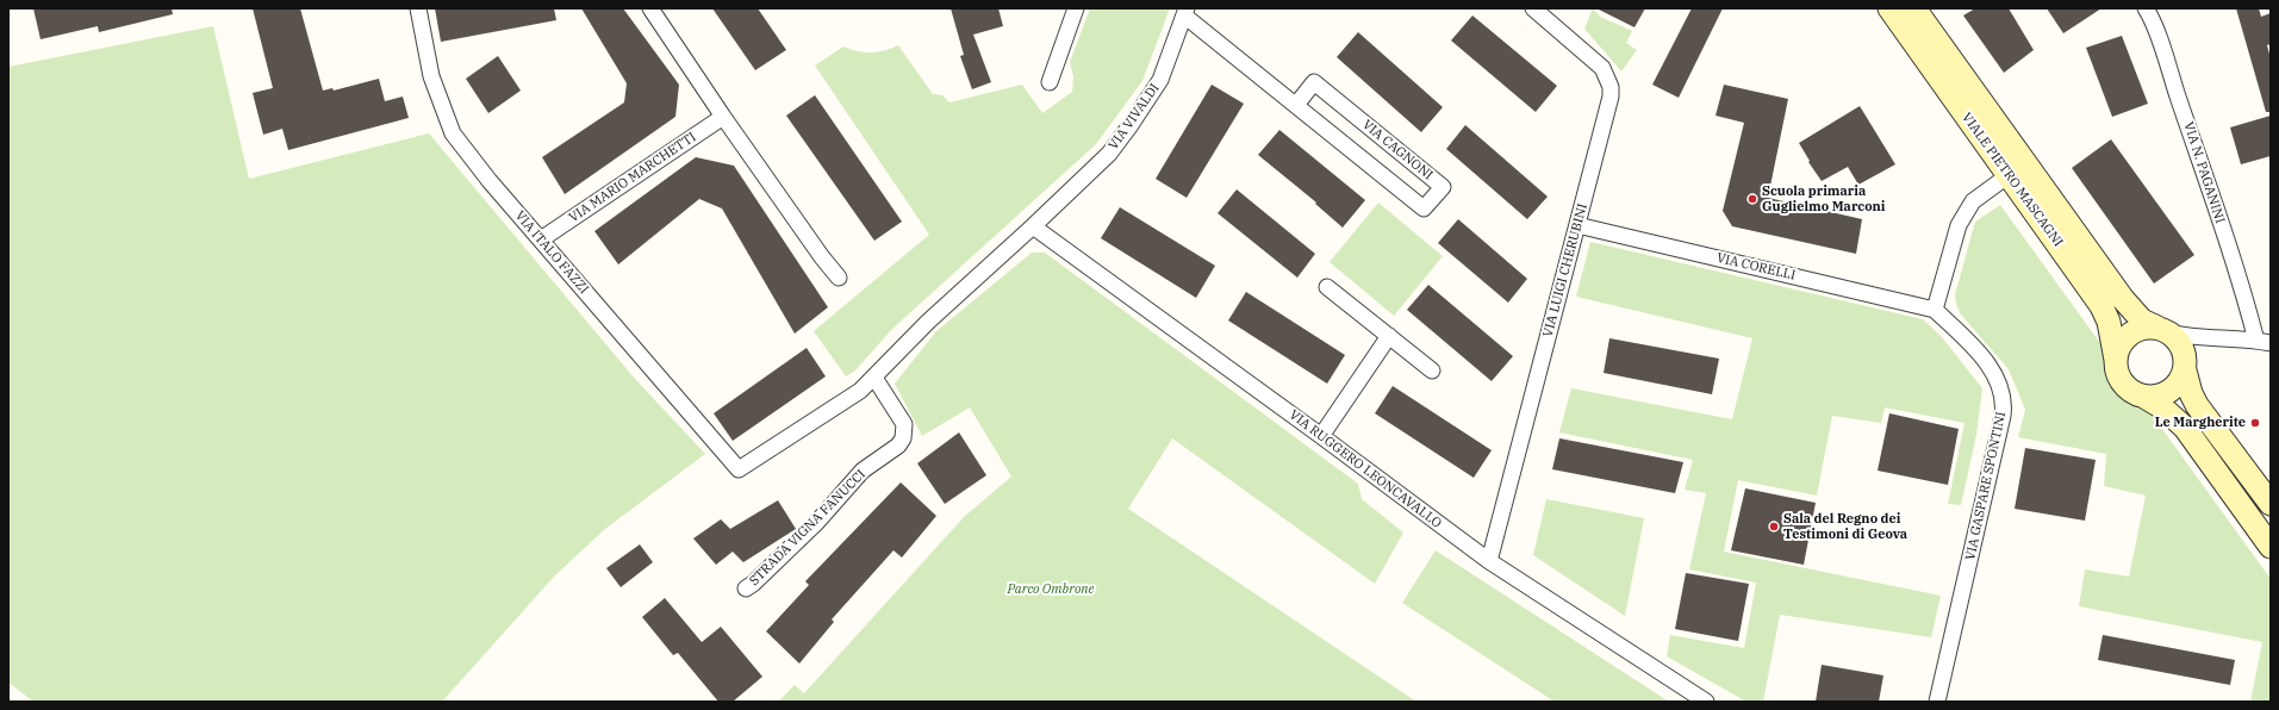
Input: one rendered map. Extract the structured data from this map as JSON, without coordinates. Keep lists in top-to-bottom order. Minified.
{"streets":{"main road":["VIALE PIETRO MASCAGNI"],"street":["VIA VIVALDI","VIA CAGNONI","VIA N. PAGANINI","VIA MARIO MARCHETTI","VIA ITALO FAZZI","VIA CORELLI","VIA LUIGI CHERUBINI","VIA RUGGERO LEONCAVALLO","VIA GASPARE SPONTINI","STRADA VIGNA FANUCCI"]},"crossings":[["VIA VIVALDI","VIA CAGNONI"],["VIA VIVALDI","VIA RUGGERO LEONCAVALLO"],["VIA MARIO MARCHETTI","VIA ITALO FAZZI"],["VIA ITALO FAZZI","STRADA VIGNA FANUCCI"],["VIA CORELLI","VIA LUIGI CHERUBINI"],["VIA CORELLI","VIA GASPARE SPONTINI"],["VIA LUIGI CHERUBINI","VIA RUGGERO LEONCAVALLO"]],"parks":["Parco Ombrone"],"places":["Scuola primaria Guglielmo Marconi","Le Margherite","Sala del Regno dei Testimoni di Geova"]}
